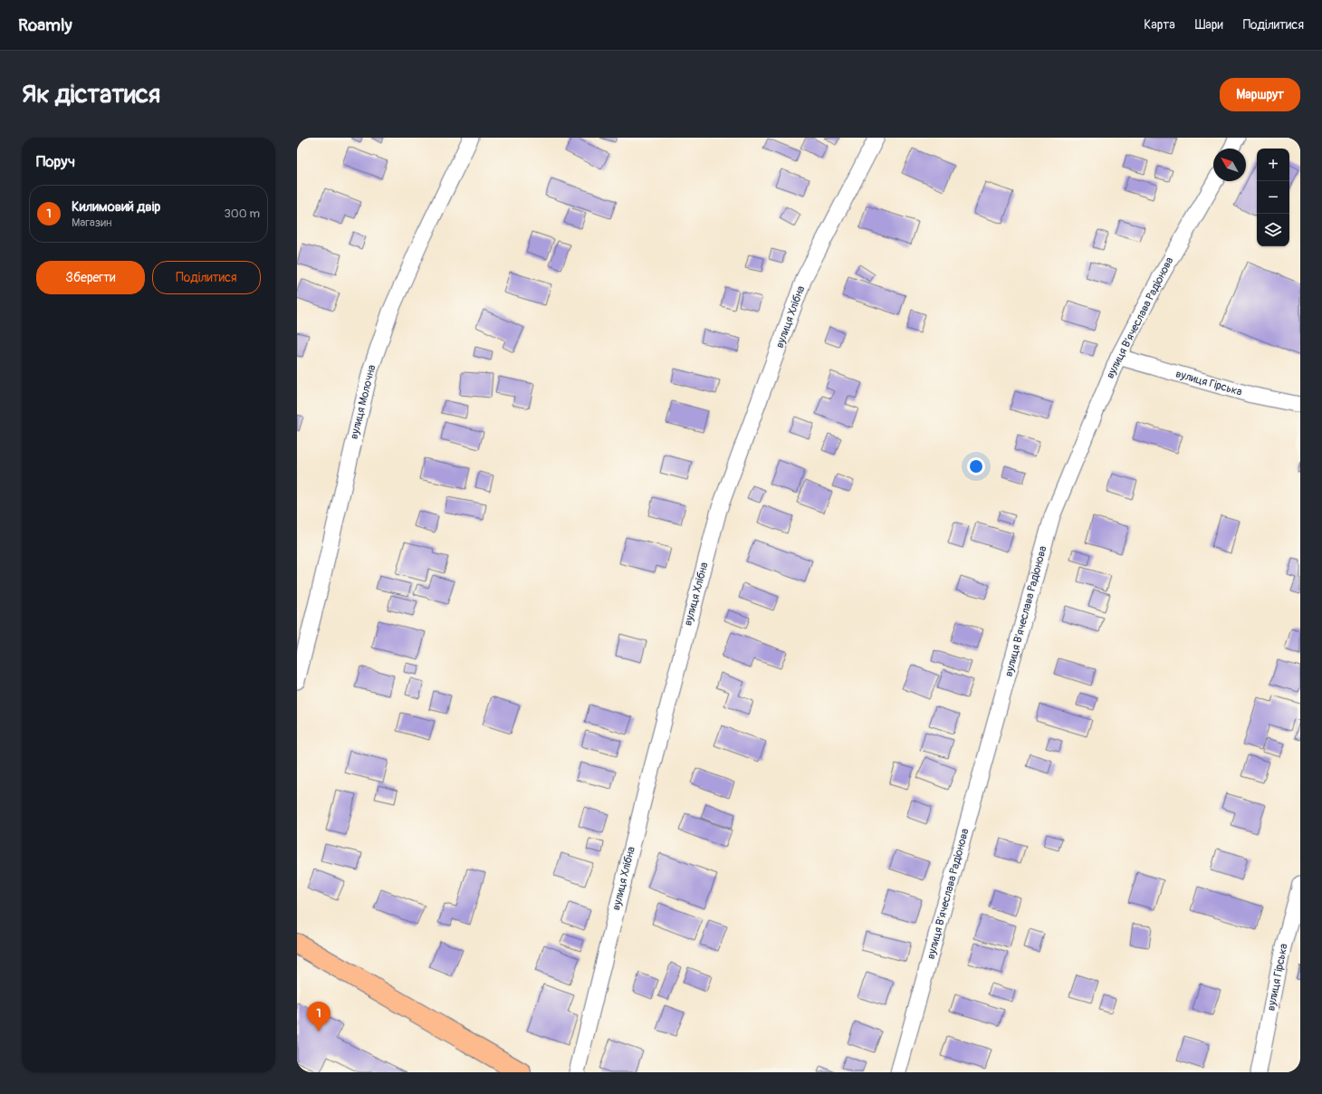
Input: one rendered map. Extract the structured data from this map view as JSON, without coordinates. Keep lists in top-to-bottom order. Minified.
{"streets":{"street":["вулиця Хлібна","вулиця В'ячеслава Радіонова","вулиця Гірська","вулиця Молочна"]},"crossings":[["вулиця В'ячеслава Радіонова","вулиця Гірська"]],"north":"top left","page":{"header":"Roamly","nav":["Карта","Шари","Поділитися"],"buttons":["Маршрут",["Зберегти","Поділитися"]],"title":"Як дістатися","heading":"Поруч","map_buttons":["+","−"],"list":[{"mark":"1","name":"Килимовий двір","note":"Магазин","value":"300 m"}],"pins":"1"}}
